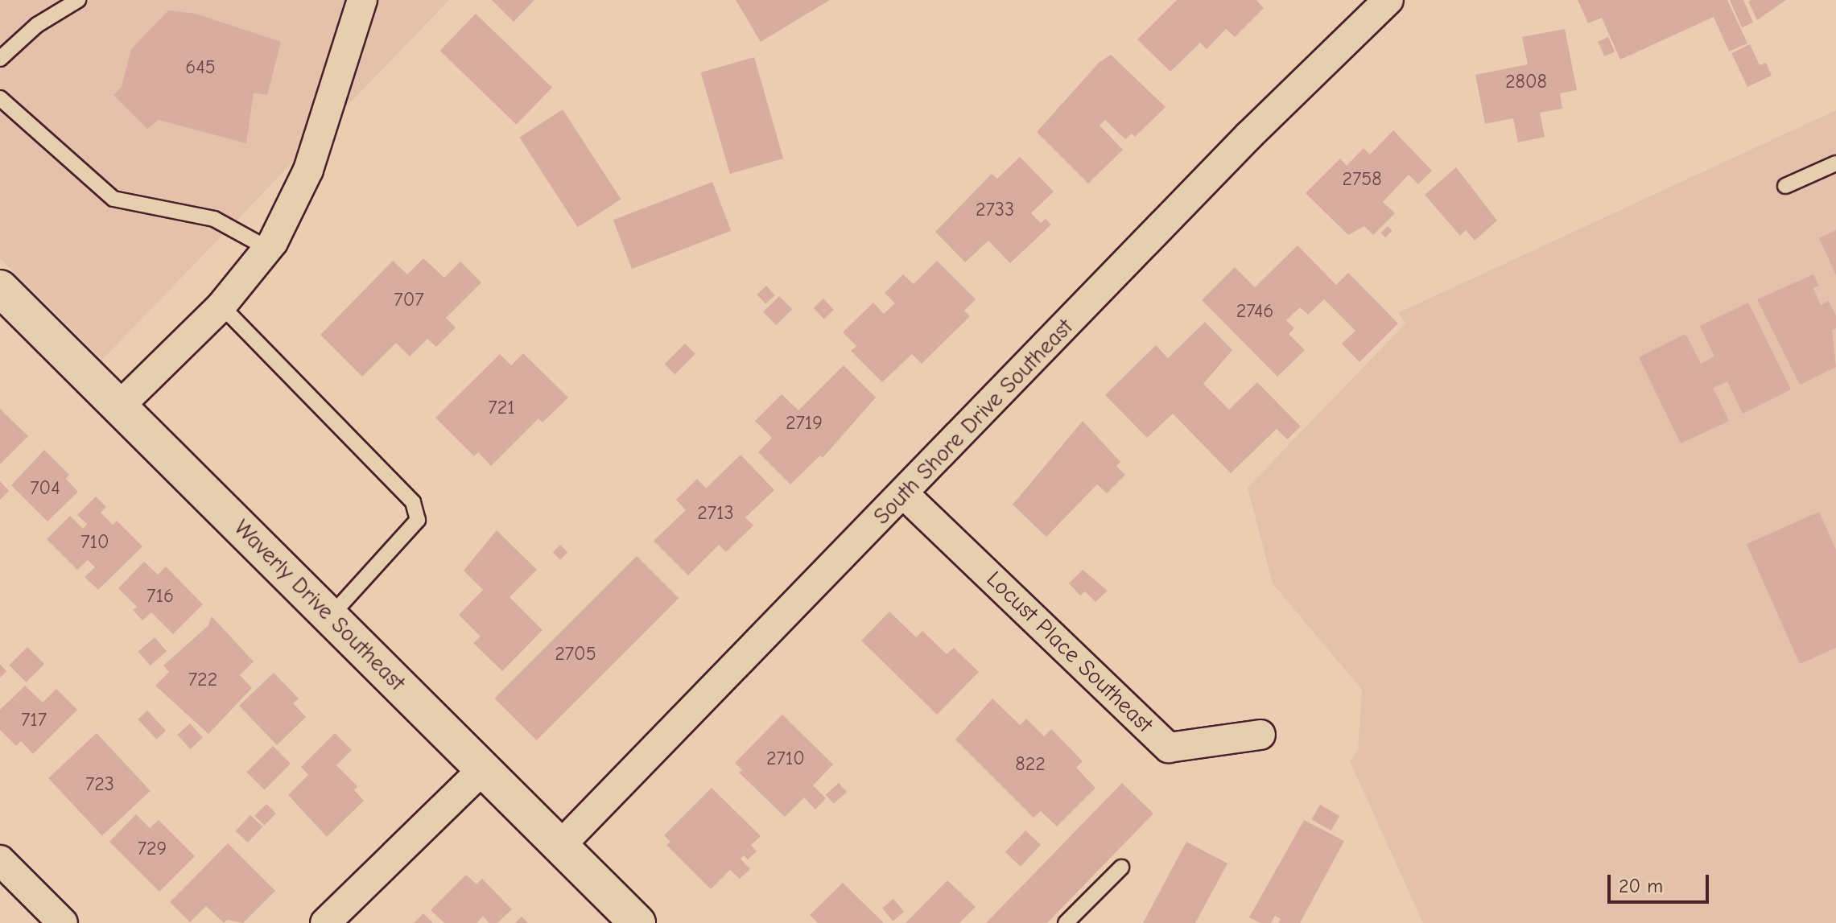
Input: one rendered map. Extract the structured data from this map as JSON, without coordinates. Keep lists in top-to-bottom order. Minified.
{"streets":{"main road":["Waverly Drive Southeast"],"street":["South Shore Drive Southeast","Locust Place Southeast"]},"crossings":[["South Shore Drive Southeast","Waverly Drive Southeast"],["South Shore Drive Southeast","Locust Place Southeast"]],"house_numbers":["645","2808","2758","2733","707","2746","721","2719","704","2713","710","716","2705","722","717","2710","822","723","729"],"scale_bar":"20 m"}
